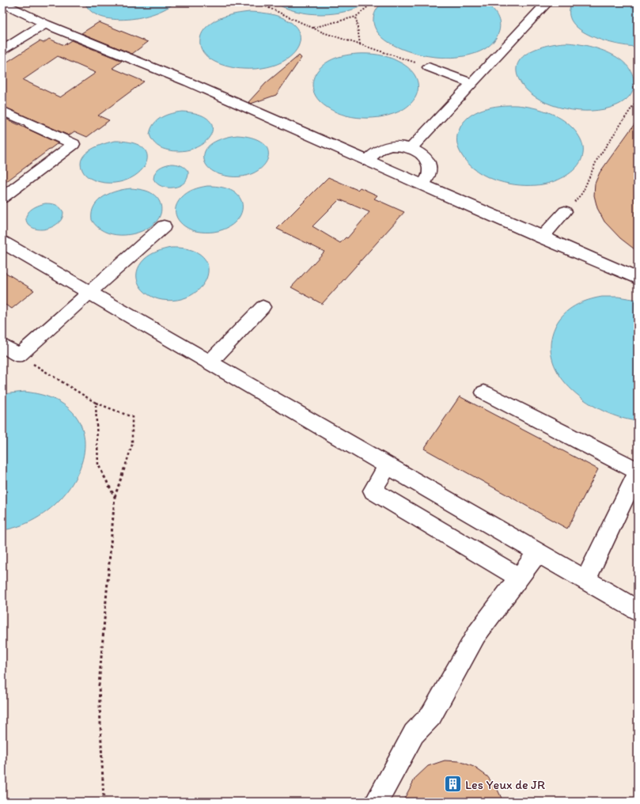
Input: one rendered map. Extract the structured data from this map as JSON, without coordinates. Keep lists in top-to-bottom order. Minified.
{"places":{"building":["Les Yeux de JR"]}}
